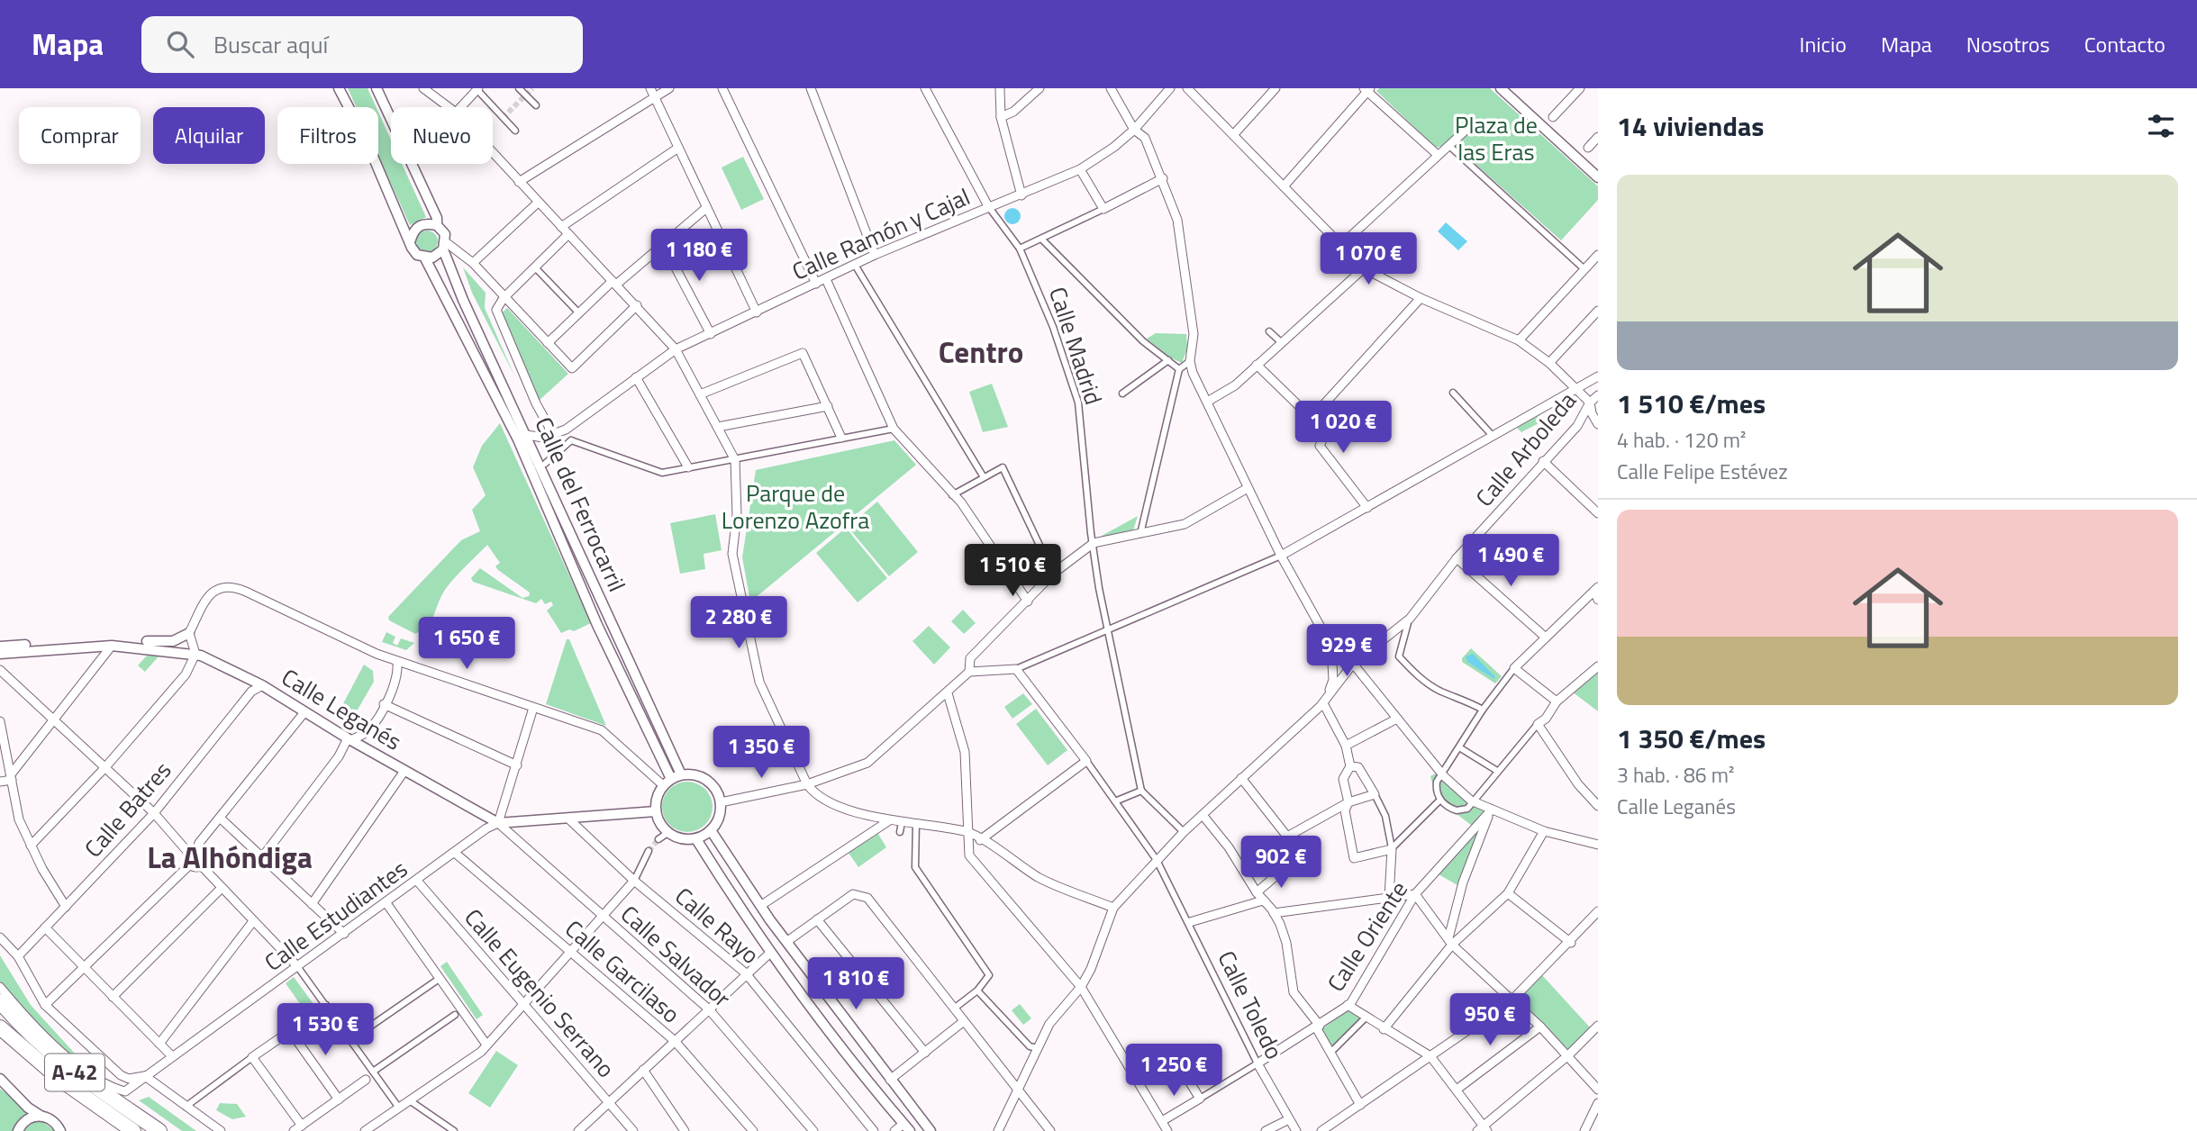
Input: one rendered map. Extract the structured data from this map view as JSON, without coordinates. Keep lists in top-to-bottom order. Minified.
{"streets":{"highway":["A-42"],"street":["Calle Ramón y Cajal","Calle Madrid","Calle Arboleda","Calle del Ferrocarril","Calle Leganés","Calle Batres","Calle Estudiantes","Calle Rayo","Calle Oriente","Calle Salvador","Calle Garcilaso","Calle Eugenio Serrano","Calle Toledo"]},"crossings":[["Calle Ramón y Cajal","Calle Madrid"],["Calle Ramón y Cajal","Calle del Ferrocarril"],["Calle Arboleda","Calle Toledo"],["Calle Leganés","Calle Batres"],["Calle Leganés","Calle Estudiantes"],["Calle Leganés","Calle Salvador"],["Calle Estudiantes","Calle Salvador"],["Calle Estudiantes","Calle Garcilaso"],["Calle Estudiantes","Calle Eugenio Serrano"],["Calle Oriente","Calle Toledo"]],"districts":["Centro","La Alhóndiga"],"parks":["Plaza de las Eras","Parque de Lorenzo Azofra"],"page":{"header":"Mapa","search":"Buscar aquí","nav":["Inicio","Mapa","Nosotros","Contacto"],"heading":"14 viviendas","chip":["Comprar","Alquilar","Filtros","Nuevo"],"list":[{"name":"1 510 €/mes","note":"4 hab. · 120 m² · Calle Felipe Estévez"},{"name":"1 350 €/mes","note":"3 hab. · 86 m² · Calle Leganés"}],"price":["1 180 €","1 070 €","1 020 €","1 490 €","1 510 €","2 280 €","1 650 €","929 €","1 350 €","902 €","1 810 €","950 €","1 530 €","1 250 €"]}}
